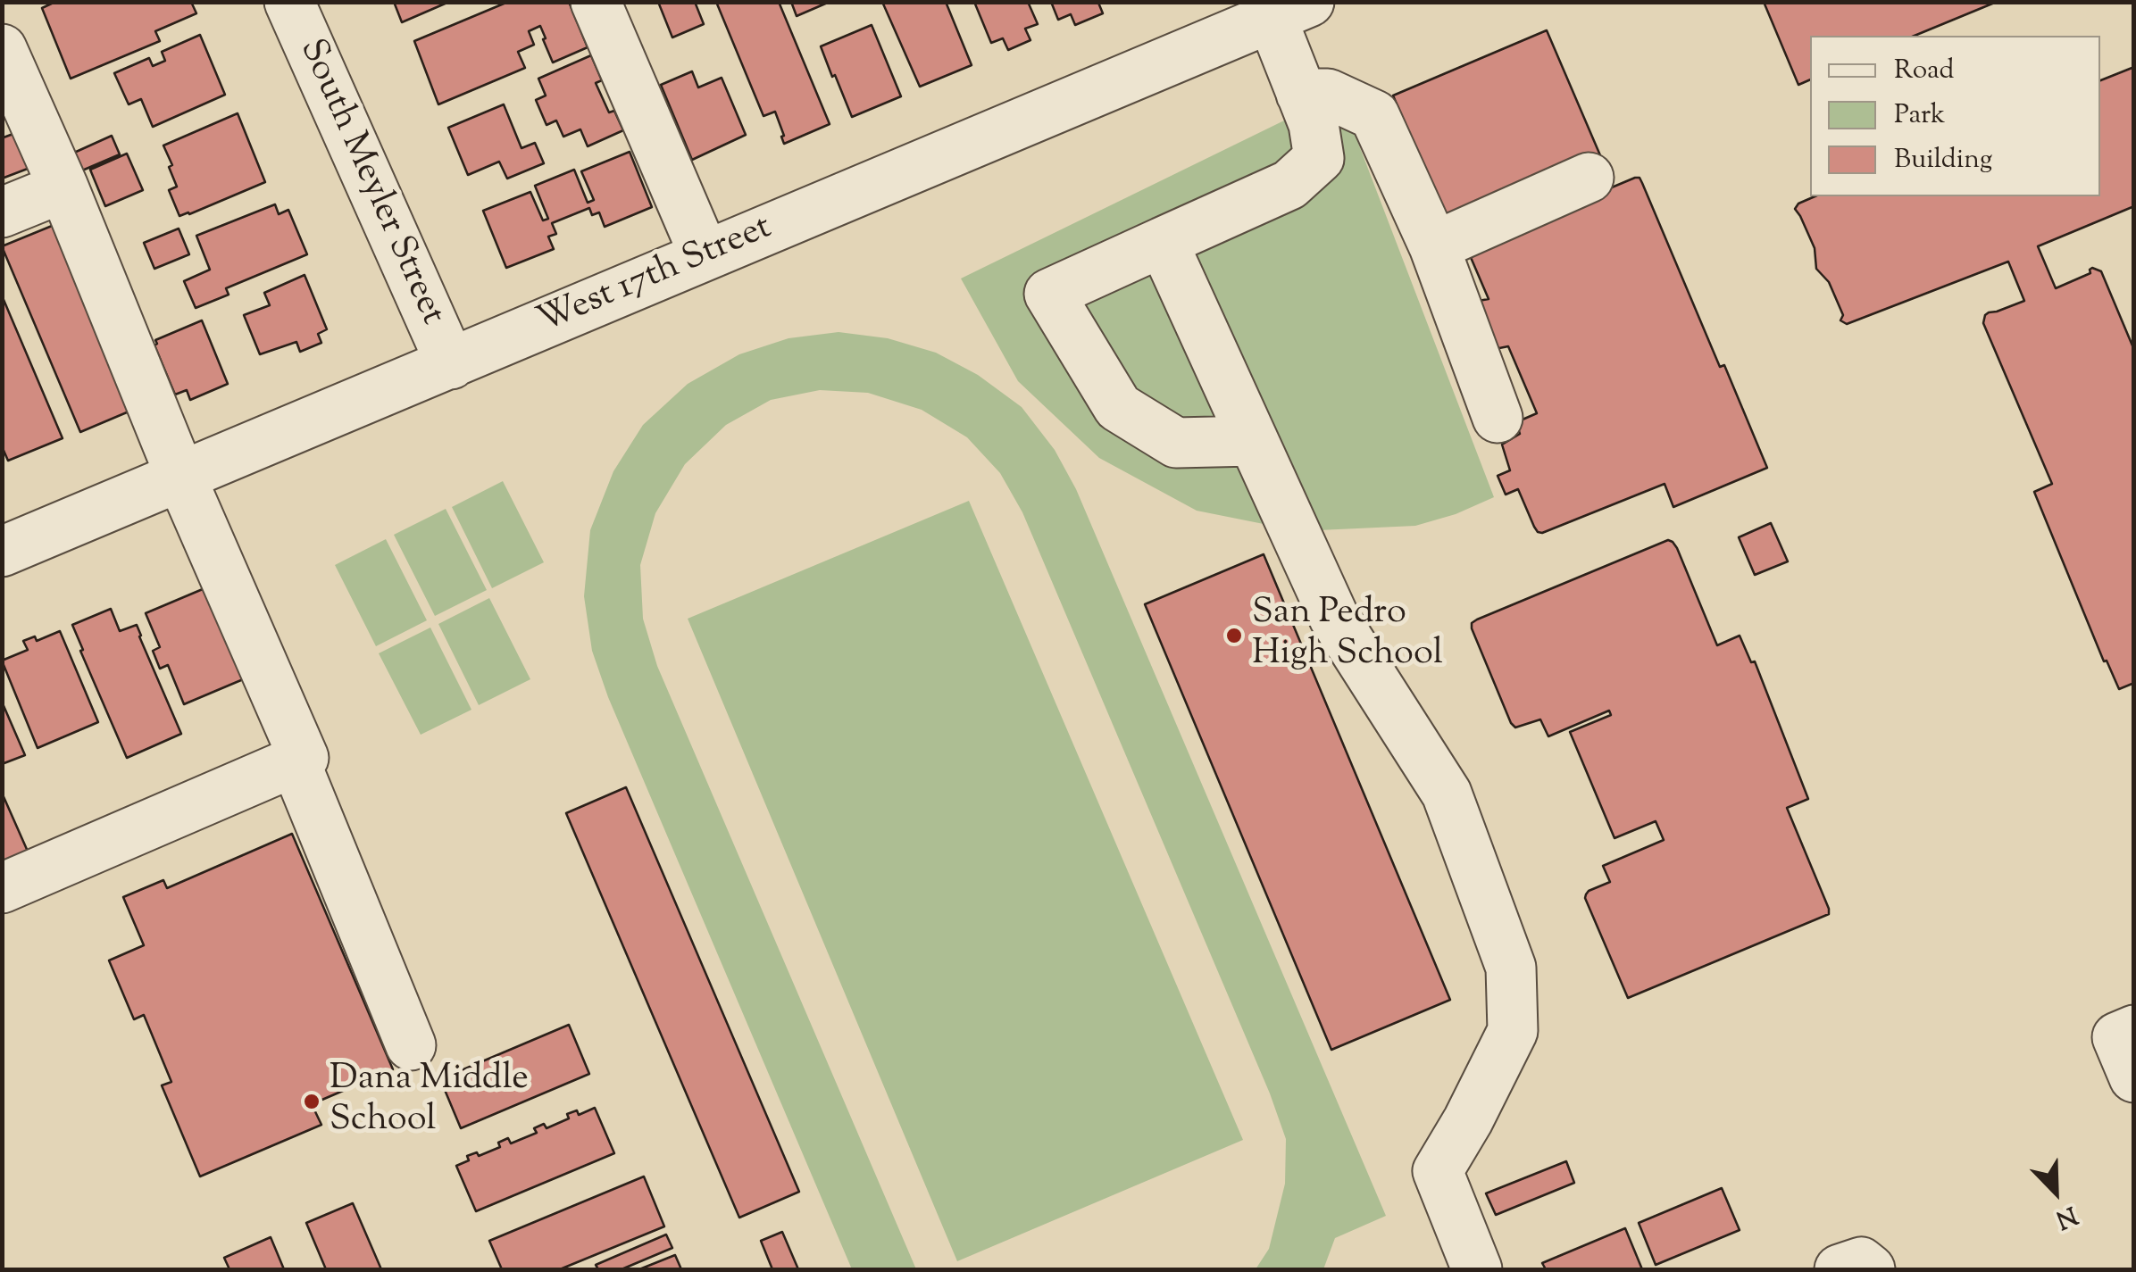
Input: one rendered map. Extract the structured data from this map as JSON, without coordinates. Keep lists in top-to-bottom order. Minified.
{"streets":{"street":["South Meyler Street","West 17th Street"]},"crossings":[["South Meyler Street","West 17th Street"]],"places":["San Pedro High School","Dana Middle School"],"legend":["Road","Park","Building"],"north":"bottom right"}
